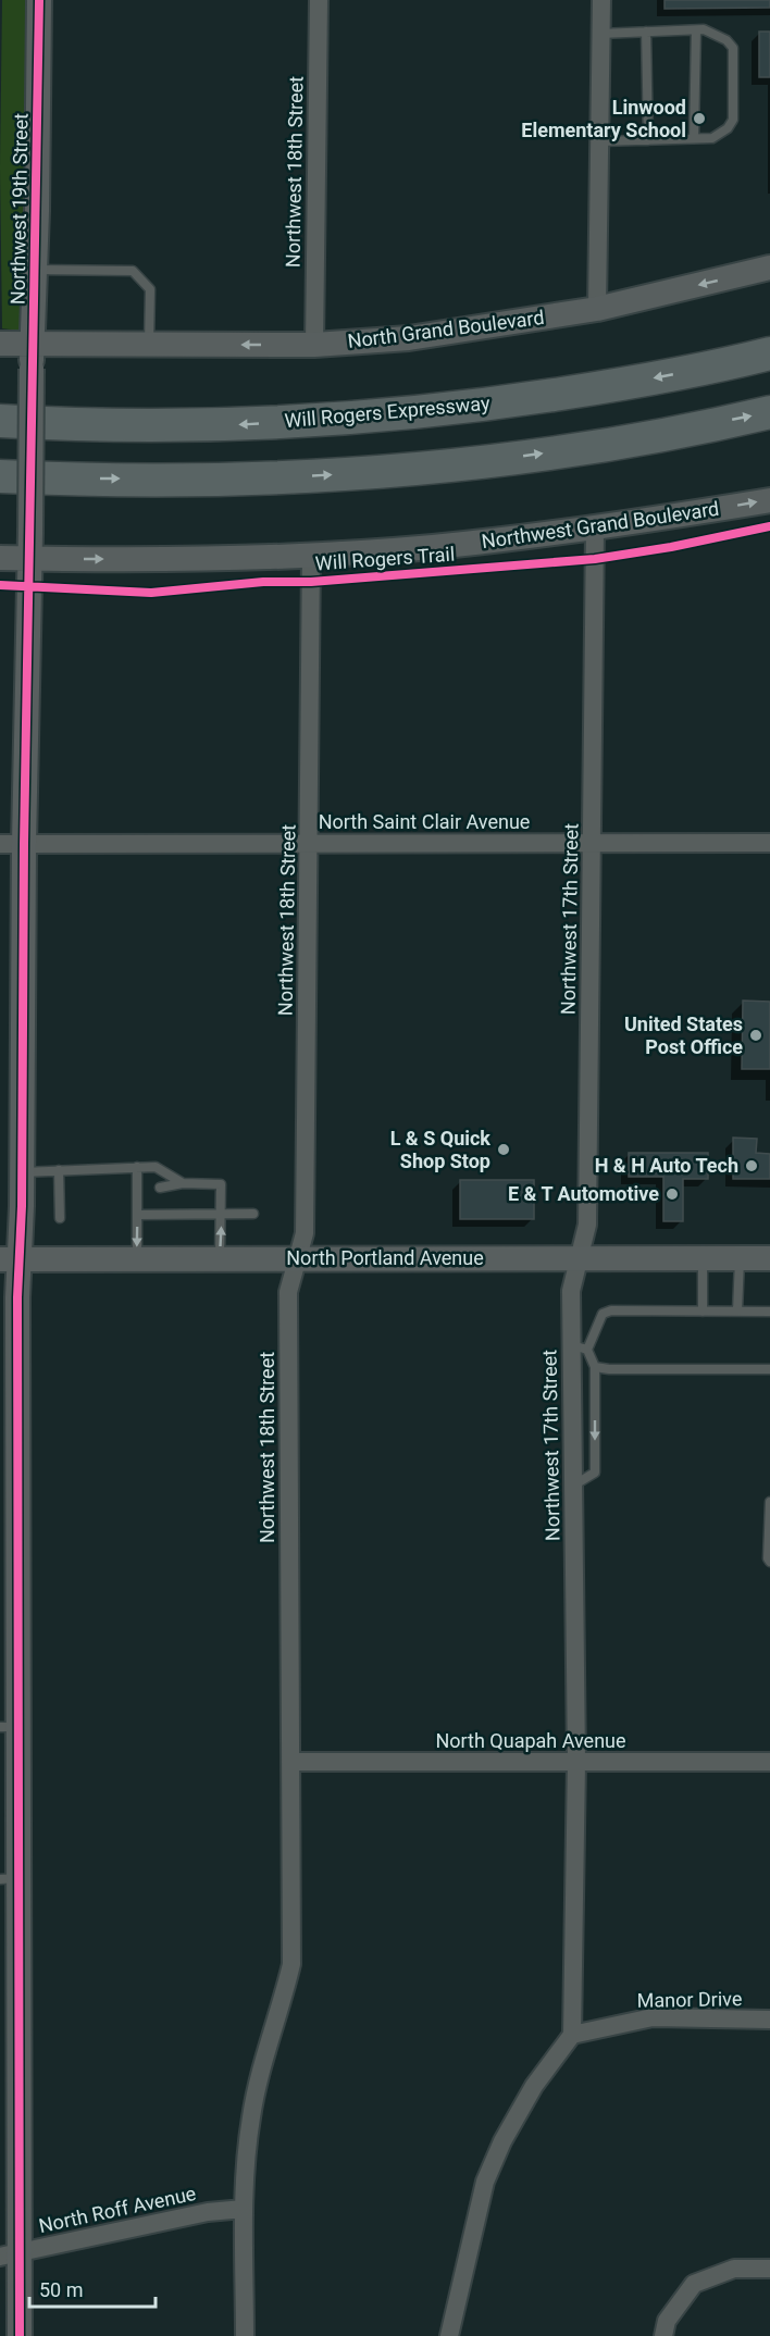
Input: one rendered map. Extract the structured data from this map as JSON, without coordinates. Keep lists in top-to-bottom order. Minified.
{"streets":{"highway":["Will Rogers Expressway"],"street":["Northwest 18th Street","Northwest 19th Street","North Grand Boulevard","Northwest Grand Boulevard","North Saint Clair Avenue","Northwest 17th Street","North Portland Avenue","North Quapah Avenue","Manor Drive","North Roff Avenue"],"cycle path":["Will Rogers Trail"]},"crossings":[["Northwest 18th Street","North Grand Boulevard"],["Northwest 18th Street","Northwest Grand Boulevard"],["Northwest 18th Street","North Saint Clair Avenue"],["Northwest 18th Street","North Portland Avenue"],["Northwest 18th Street","North Quapah Avenue"],["Northwest 18th Street","North Roff Avenue"],["Northwest 19th Street","North Grand Boulevard"],["Northwest 19th Street","Northwest Grand Boulevard"],["Northwest 19th Street","North Saint Clair Avenue"],["Northwest 19th Street","North Portland Avenue"],["Northwest 19th Street","North Roff Avenue"],["Northwest Grand Boulevard","Northwest 17th Street"],["North Saint Clair Avenue","Northwest 17th Street"],["Northwest 17th Street","North Portland Avenue"],["Northwest 17th Street","North Quapah Avenue"],["Northwest 17th Street","Manor Drive"]],"one_way":["North Grand Boulevard","Northwest Grand Boulevard"],"places":["Linwood Elementary School","United States Post Office","L & S Quick Shop Stop","H & H Auto Tech","E & T Automotive"],"scale_bar":"50 m"}
